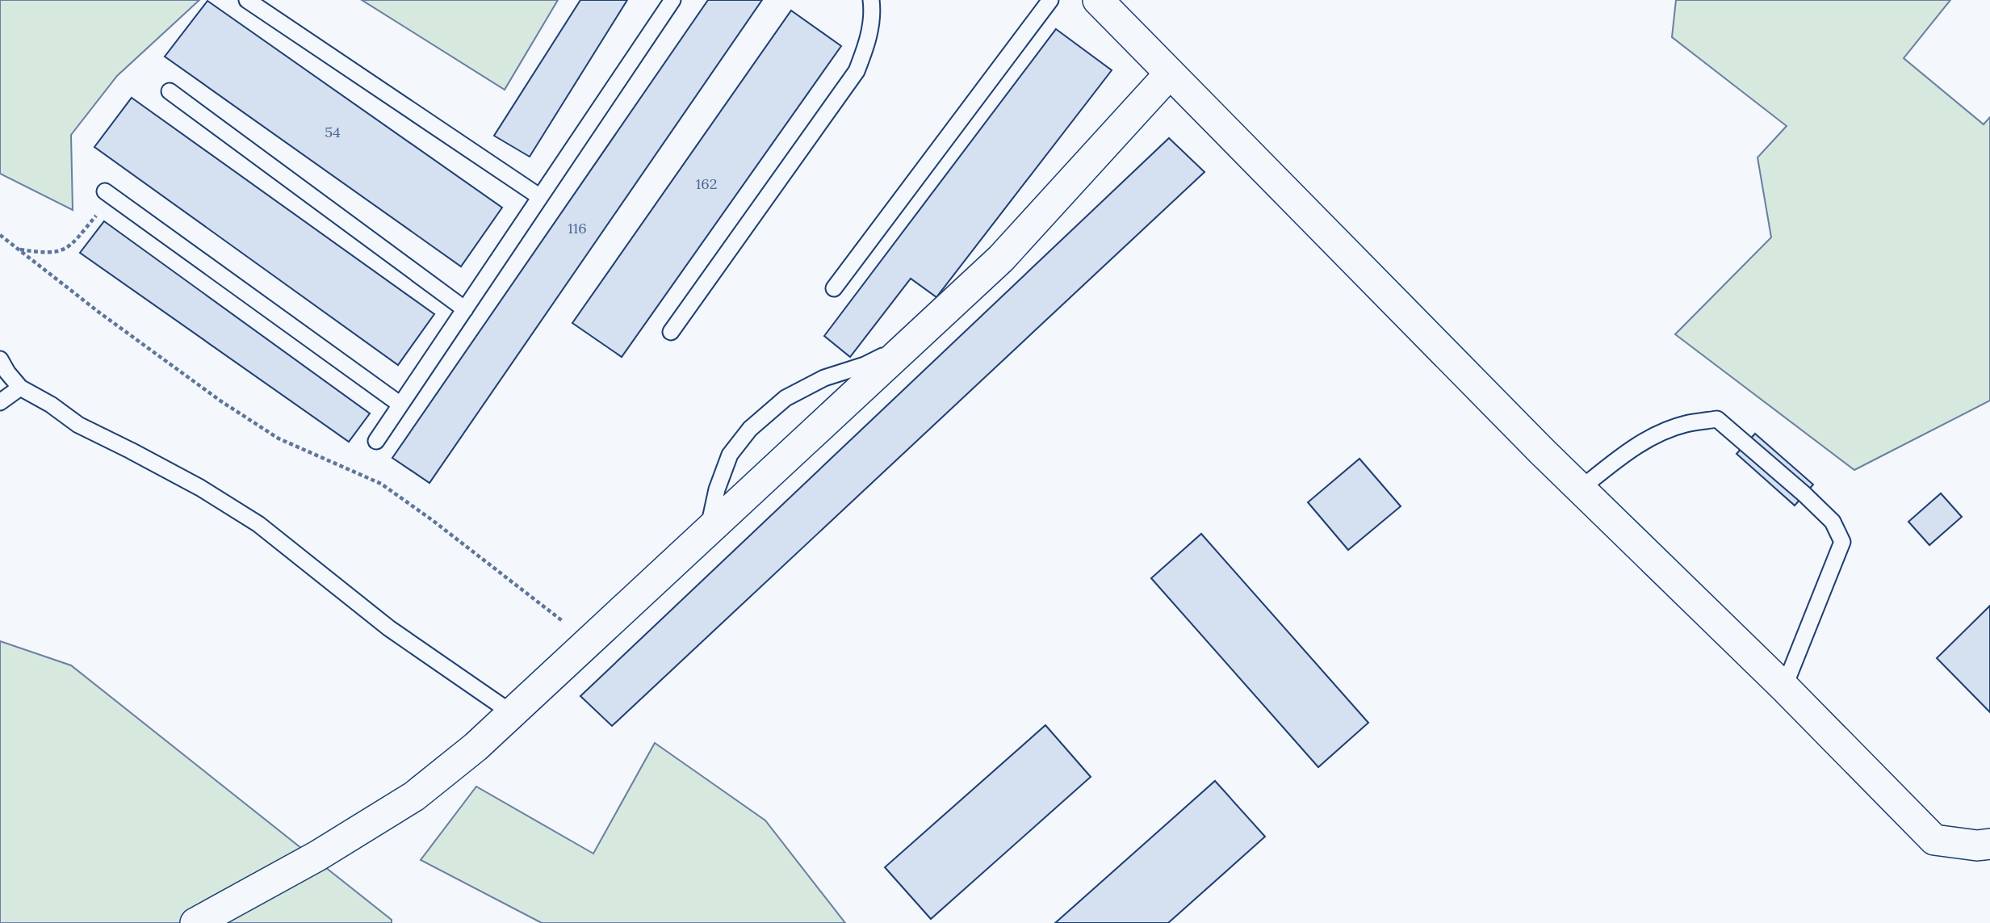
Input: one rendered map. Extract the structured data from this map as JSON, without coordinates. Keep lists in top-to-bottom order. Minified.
{"house_numbers":["54","162","116"]}
